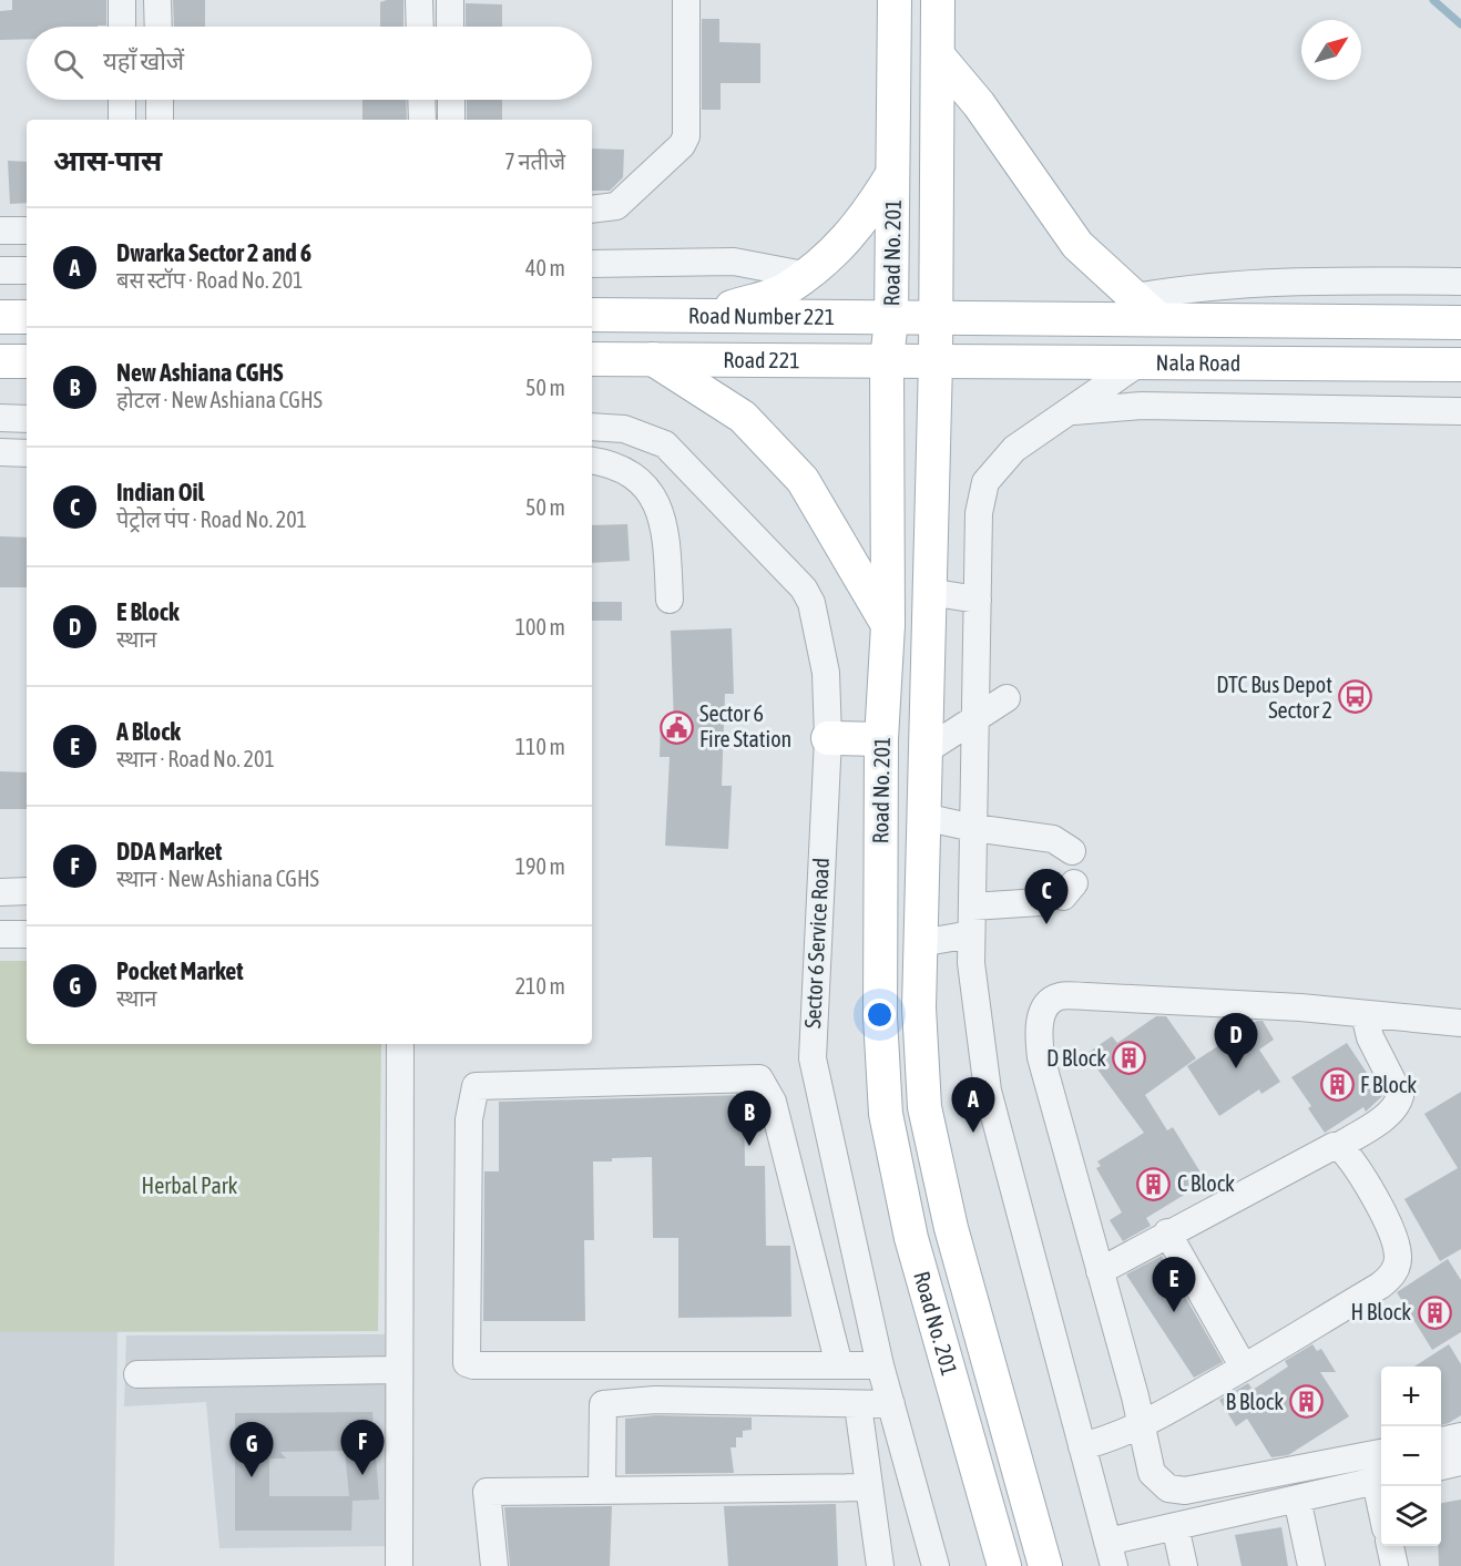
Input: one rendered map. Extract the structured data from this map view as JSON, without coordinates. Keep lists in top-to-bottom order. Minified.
{"streets":{"main road":["Road No. 201","Road Number 221","Road 221","Nala Road"],"street":["Sector 6 Service Road"]},"crossings":[["Road No. 201","Road Number 221"],["Road No. 201","Road 221"],["Road No. 201","Nala Road"],["Road Number 221","Nala Road"],["Road 221","Nala Road"]],"parks":["Herbal Park"],"places":{"bus stop":["DTC Bus Depot Sector 2"],"public building":["Sector 6 Fire Station"],"building":["D Block","F Block","C Block","H Block","B Block"]},"north":"top right","page":{"search":"यहाँ खोजें","heading":["आस-पास","7 नतीजे"],"list":[{"mark":"A","name":"Dwarka Sector 2 and 6","note":"बस स्टॉप · Road No. 201","value":"40 m"},{"mark":"B","name":"New Ashiana CGHS","note":"होटल · New Ashiana CGHS","value":"50 m"},{"mark":"C","name":"Indian Oil","note":"पेट्रोल पंप · Road No. 201","value":"50 m"},{"mark":"D","name":"E Block","note":"स्थान","value":"100 m"},{"mark":"E","name":"A Block","note":"स्थान · Road No. 201","value":"110 m"},{"mark":"F","name":"DDA Market","note":"स्थान · New Ashiana CGHS","value":"190 m"},{"mark":"G","name":"Pocket Market","note":"स्थान","value":"210 m"}],"pins":["C","D","A","B","E","F","G"],"map_buttons":["+","−"]}}
